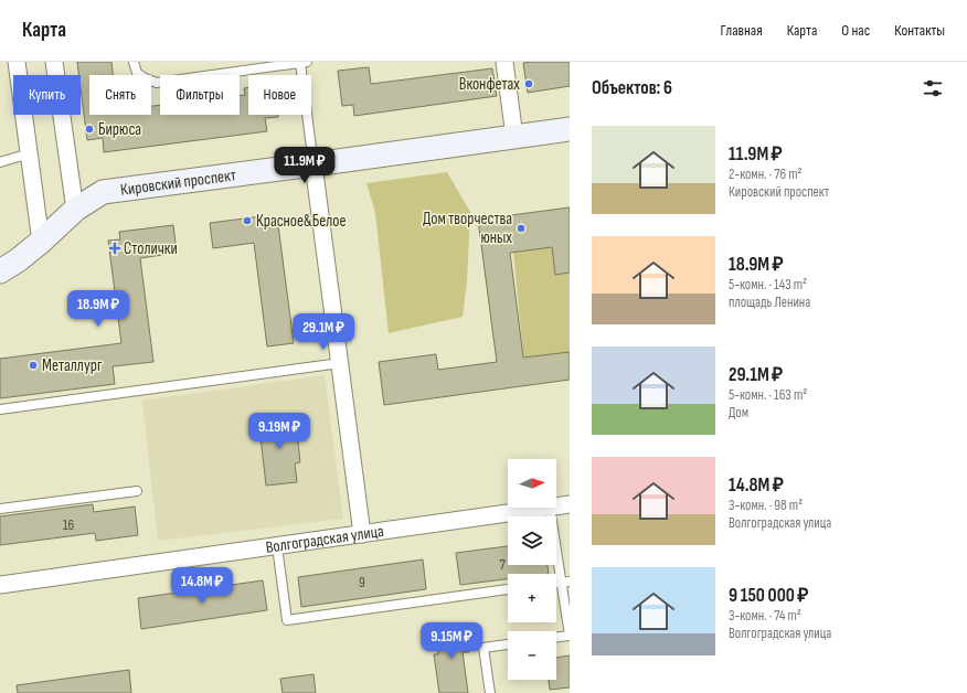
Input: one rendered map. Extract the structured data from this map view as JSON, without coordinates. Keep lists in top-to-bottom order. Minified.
{"streets":{"main road":["Кировский проспект"],"street":["Волгоградская улица"]},"places":{"other":["Вконфетах","Бирюса","Красное&Белое","Дом творчества юных","Металлург"],"health":["Столички"]},"house_numbers":["16","7","9"],"north":"right","page":{"header":"Карта","nav":["Главная","Карта","О нас","Контакты"],"heading":"Объектов: 6","chip":["Купить","Снять","Фильтры","Новое"],"list":[{"name":"11.9M ₽","note":"2-комн. · 76 m² · Кировский проспект"},{"name":"18.9M ₽","note":"5-комн. · 143 m² · площадь Ленина"},{"name":"29.1M ₽","note":"5-комн. · 163 m² · Дом"},{"name":"14.8M ₽","note":"3-комн. · 98 m² · Волгоградская улица"},{"name":"9 150 000 ₽","note":"3-комн. · 74 m² · Волгоградская улица"}],"price":["11.9M ₽","18.9M ₽","29.1M ₽","9.19M ₽","14.8M ₽","9.15M ₽"],"map_buttons":["+","−"]}}
